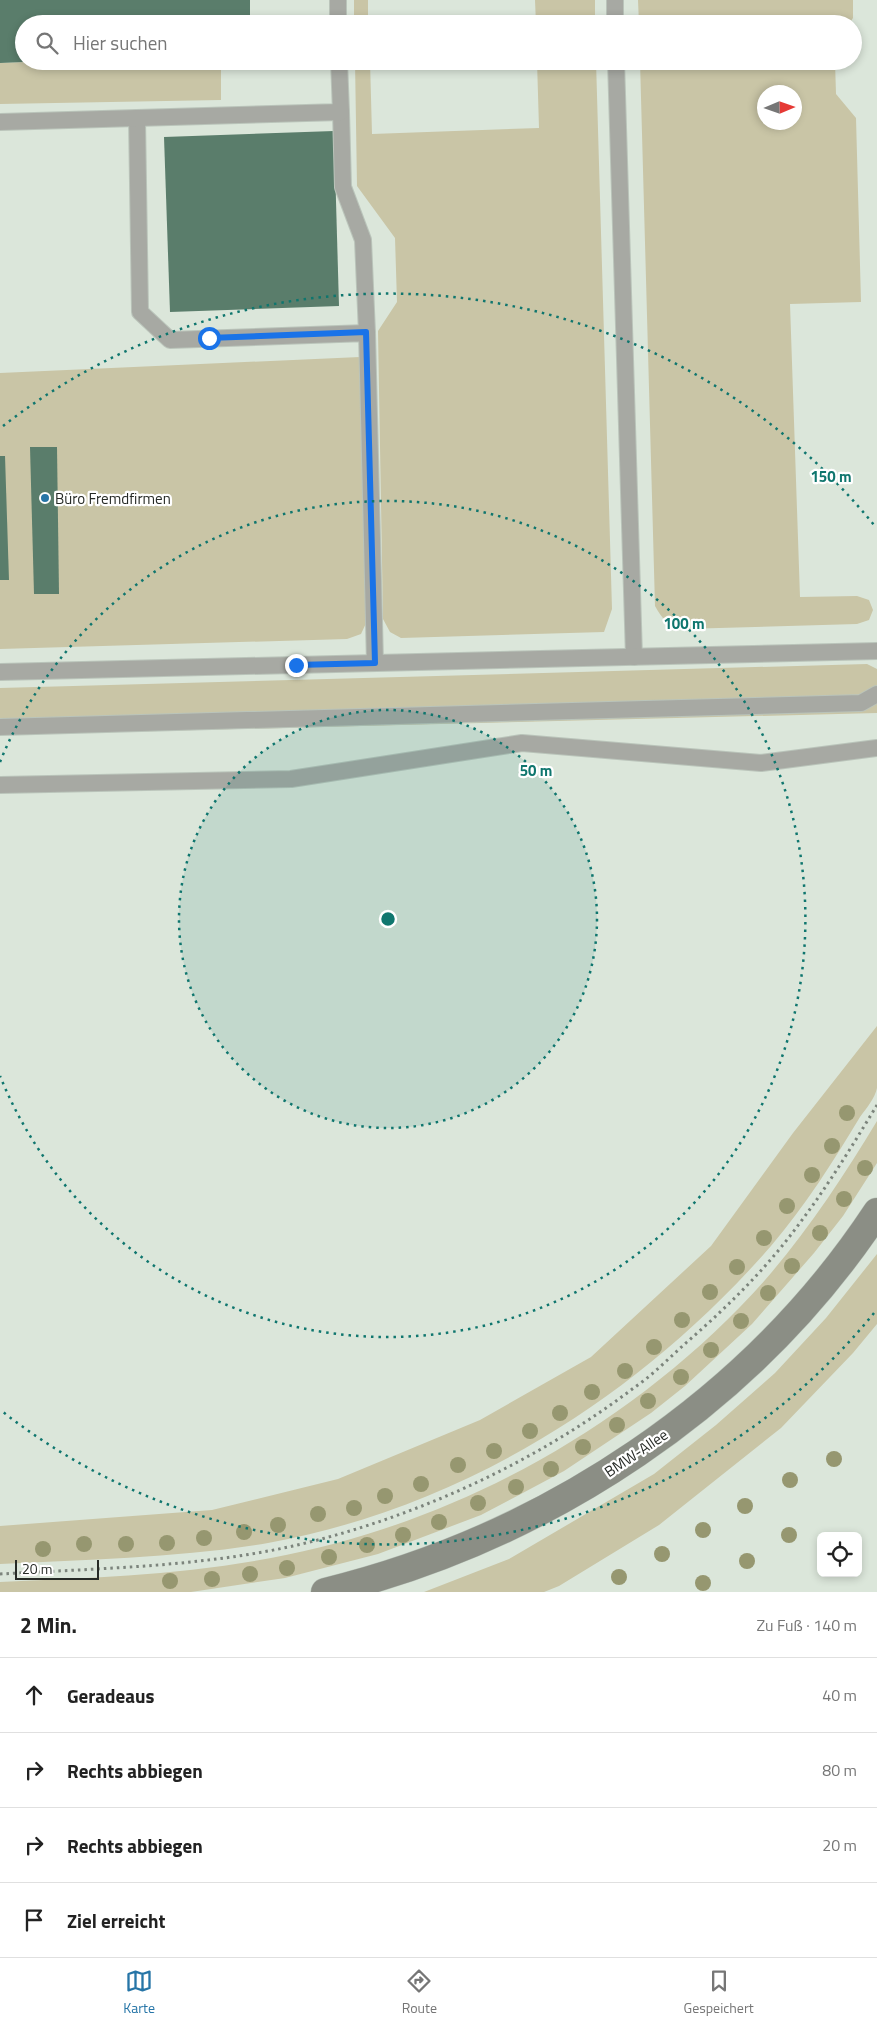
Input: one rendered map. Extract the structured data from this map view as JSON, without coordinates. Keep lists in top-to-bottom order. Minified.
{"streets":{"main road":["BMW-Allee"]},"places":["Büro Fremdfirmen"],"scale_bar":"20 m","north":"right","page":{"search":"Hier suchen","scale":"20 m","heading":["2 Min.","Zu Fuß · 140 m"],"list":[["Geradeaus","40 m"],["Rechts abbiegen","80 m"],["Rechts abbiegen","20 m"],"Ziel erreicht"],"nav":["Karte","Route","Gespeichert"]},"rings":["150 m","100 m","50 m"]}
